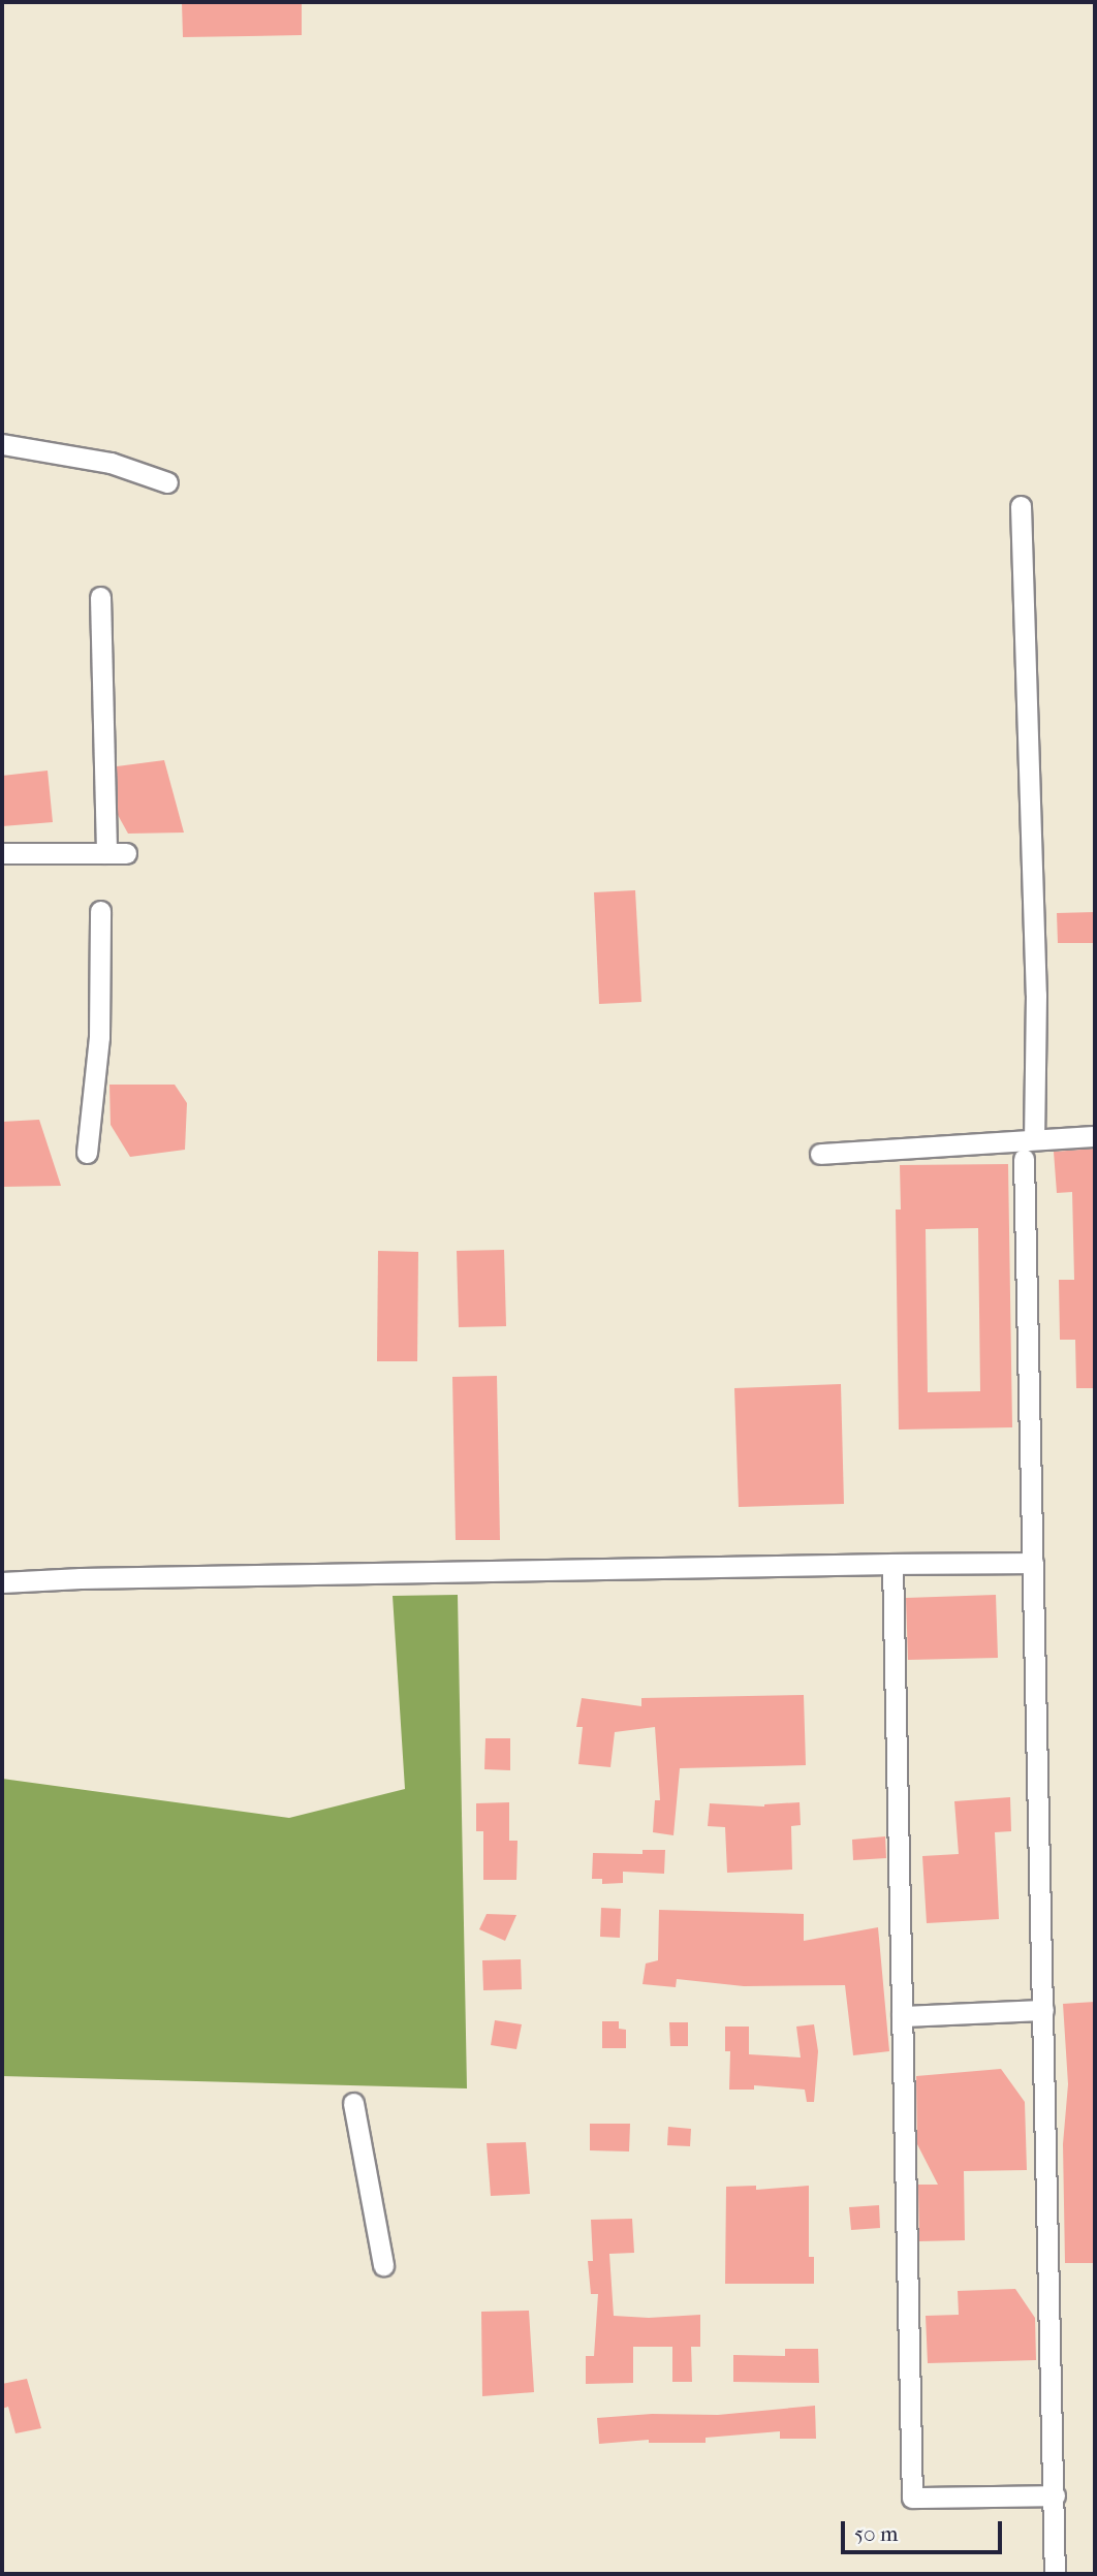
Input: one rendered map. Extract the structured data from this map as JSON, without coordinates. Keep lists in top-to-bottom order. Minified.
{"scale_bar":"50 m"}
